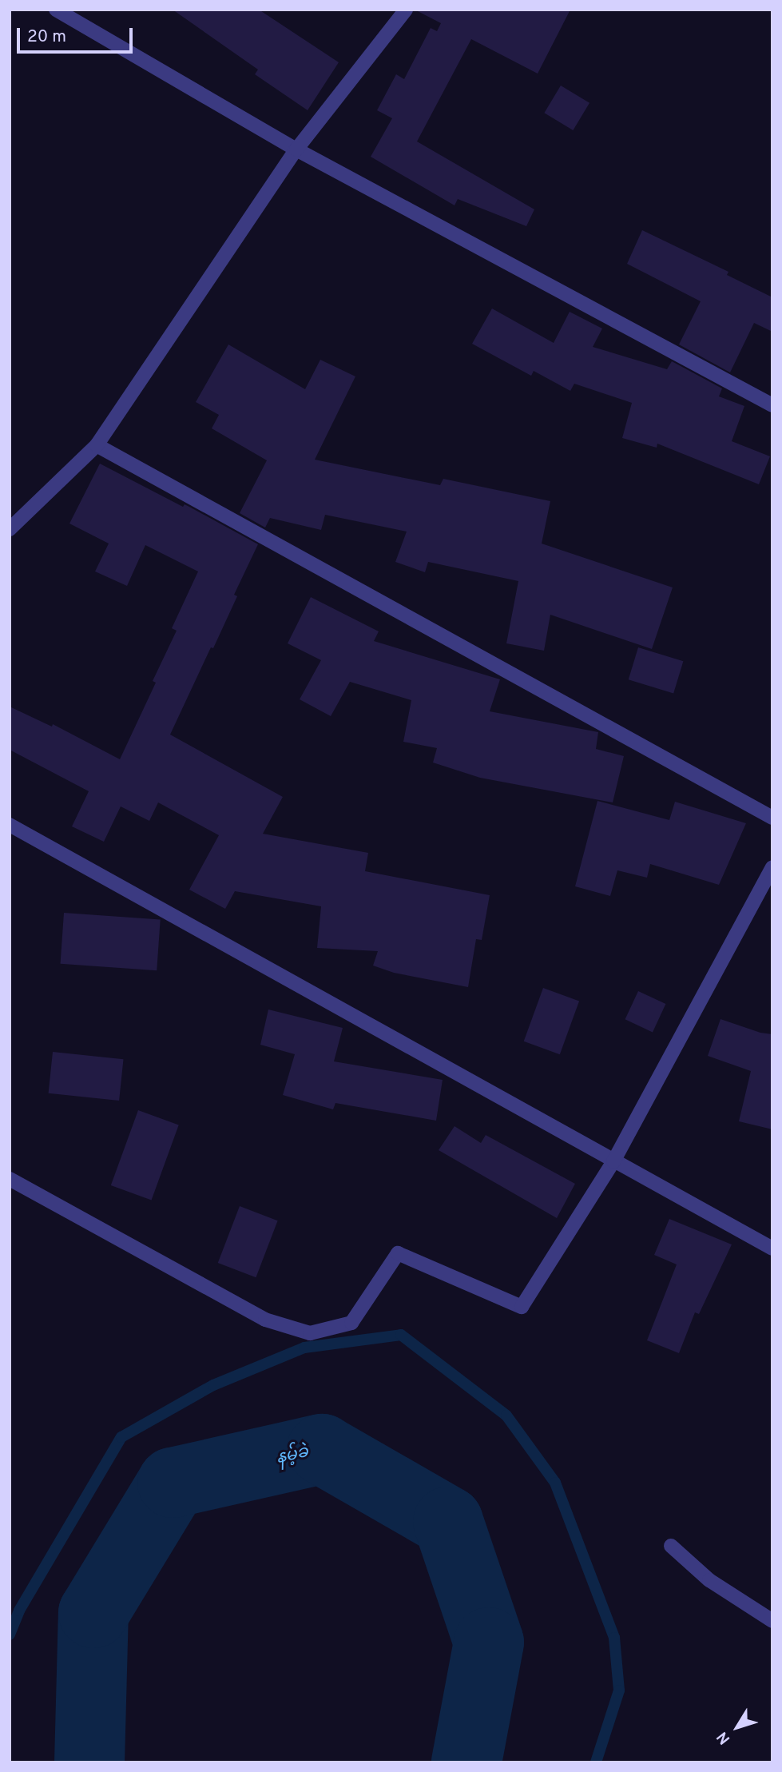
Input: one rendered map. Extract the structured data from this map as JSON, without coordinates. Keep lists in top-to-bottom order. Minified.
{"water":["နမ့်ခဲ"],"scale_bar":"20 m","north":"bottom left"}
